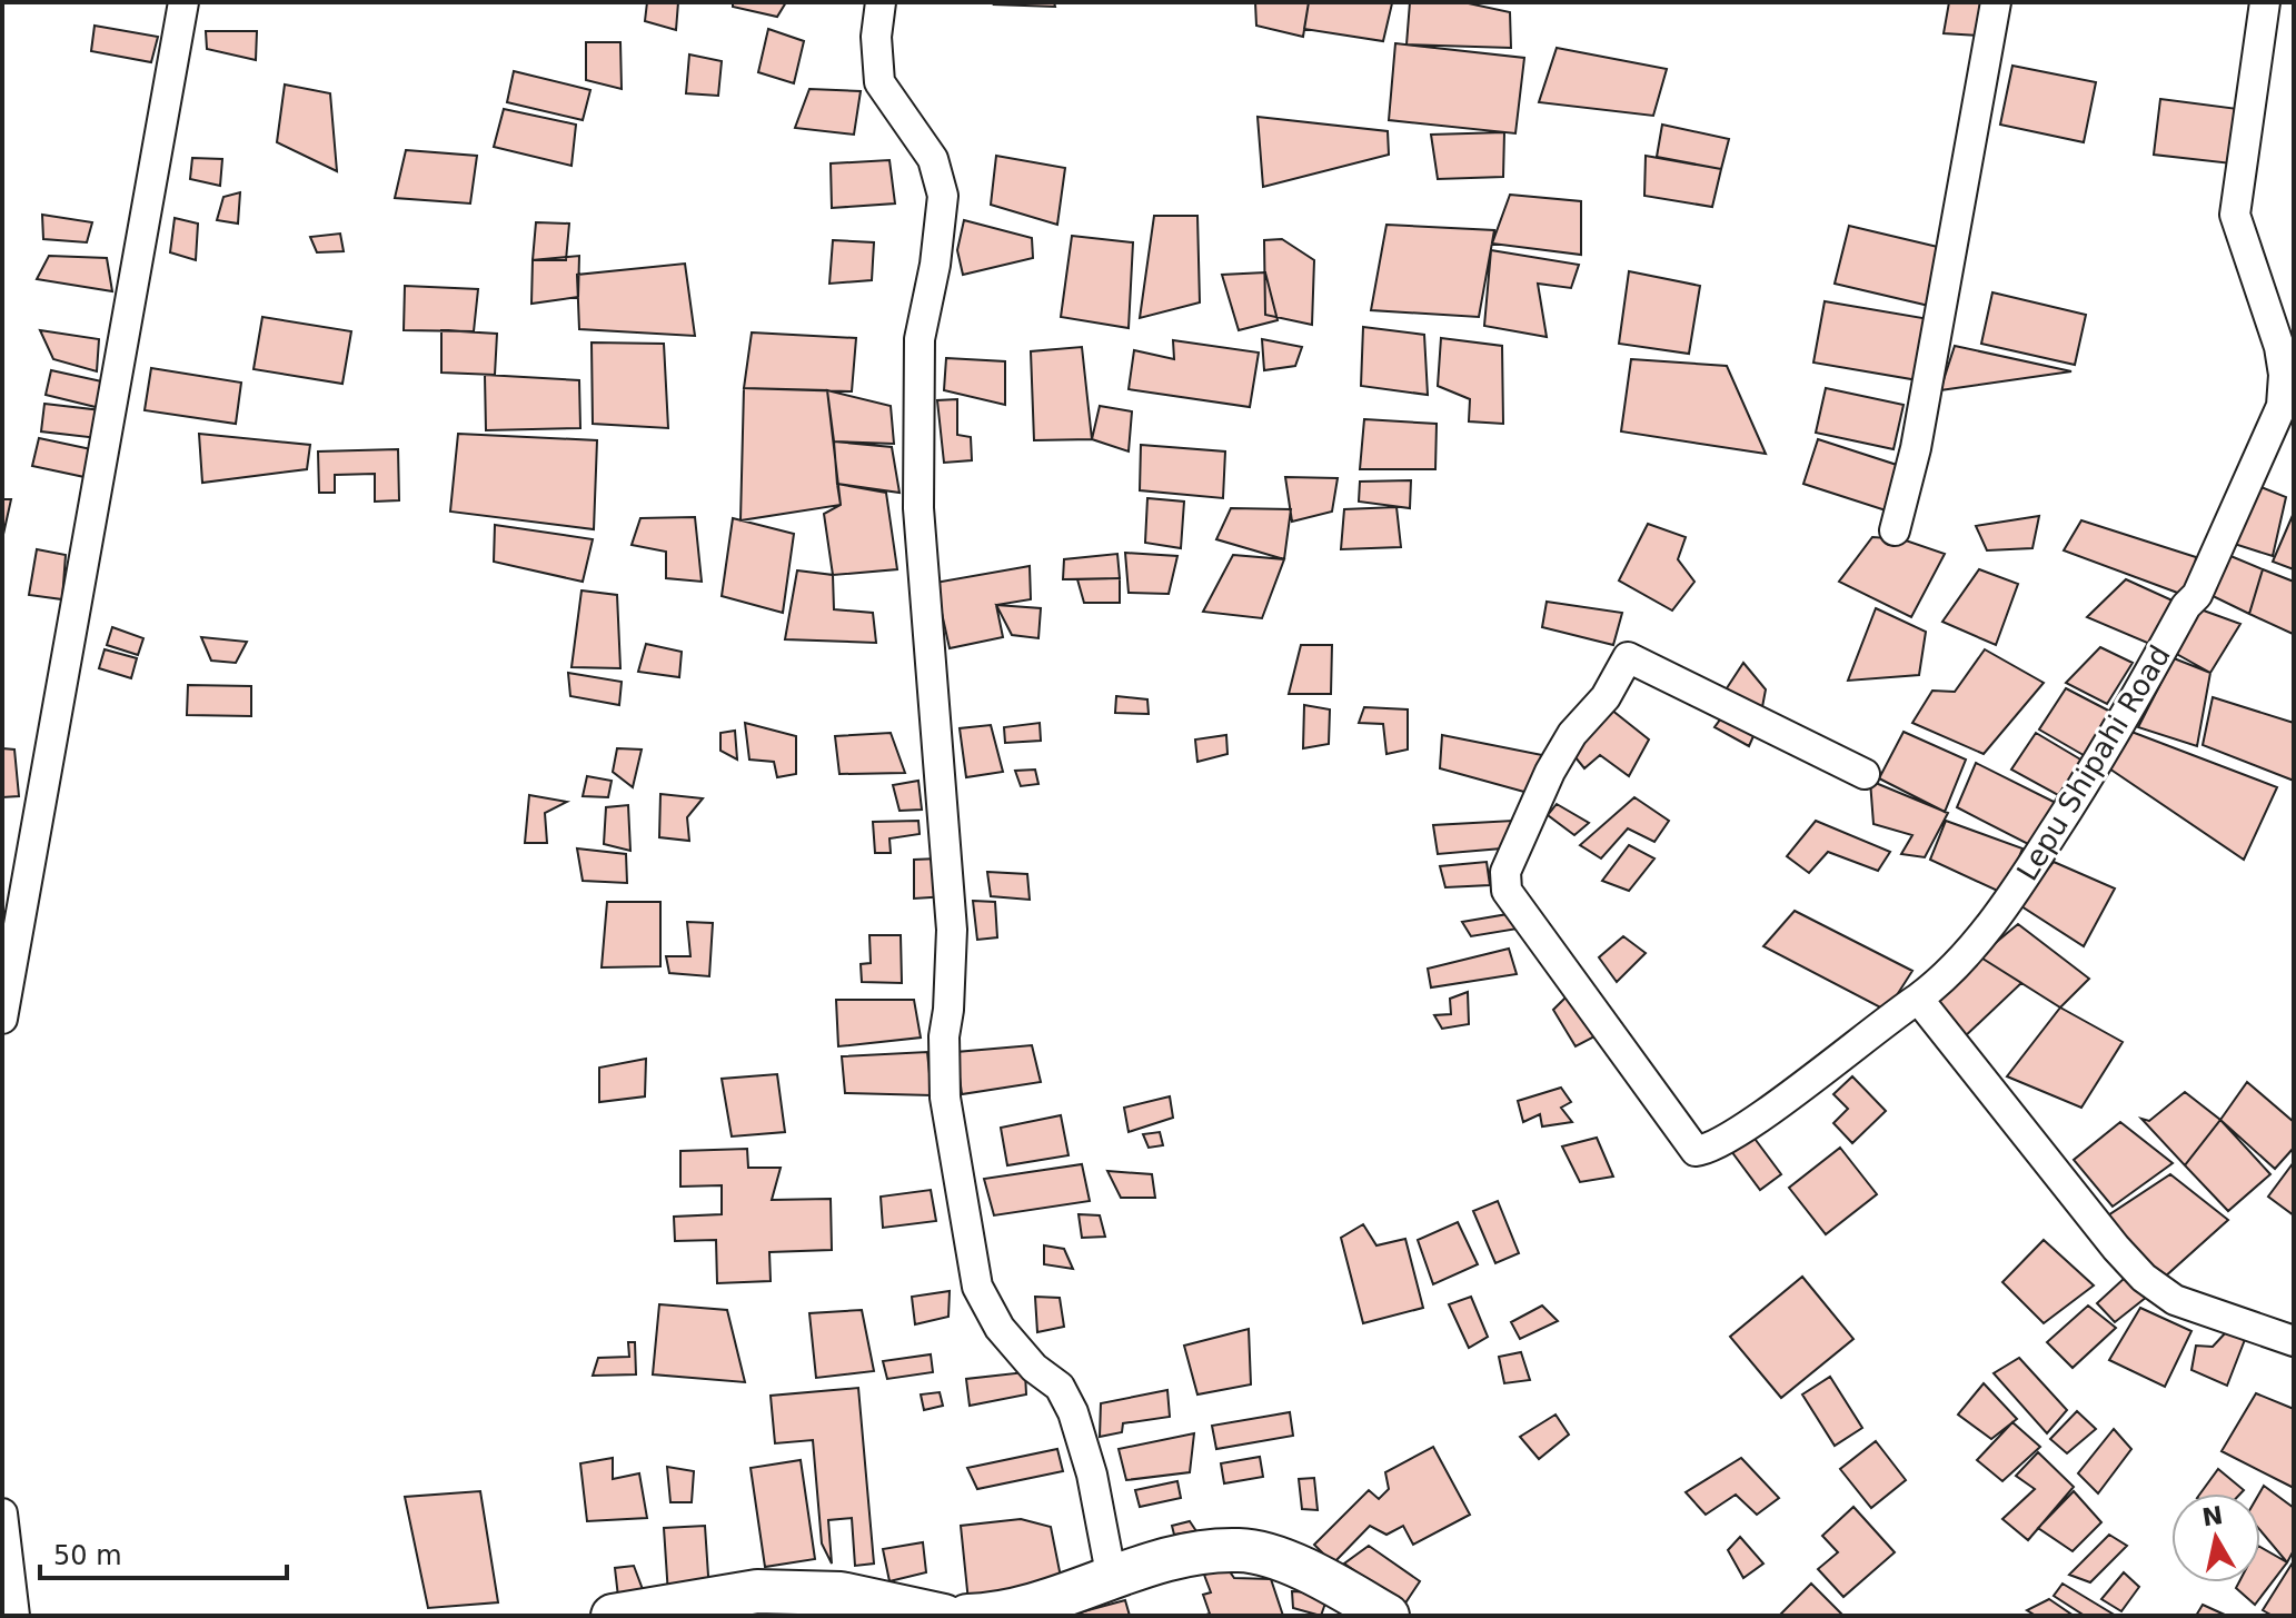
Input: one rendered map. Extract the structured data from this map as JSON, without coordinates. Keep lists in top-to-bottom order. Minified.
{"streets":{"street":["Lepu Shipahi Road"]},"scale_bar":"50 m","north":"top"}
